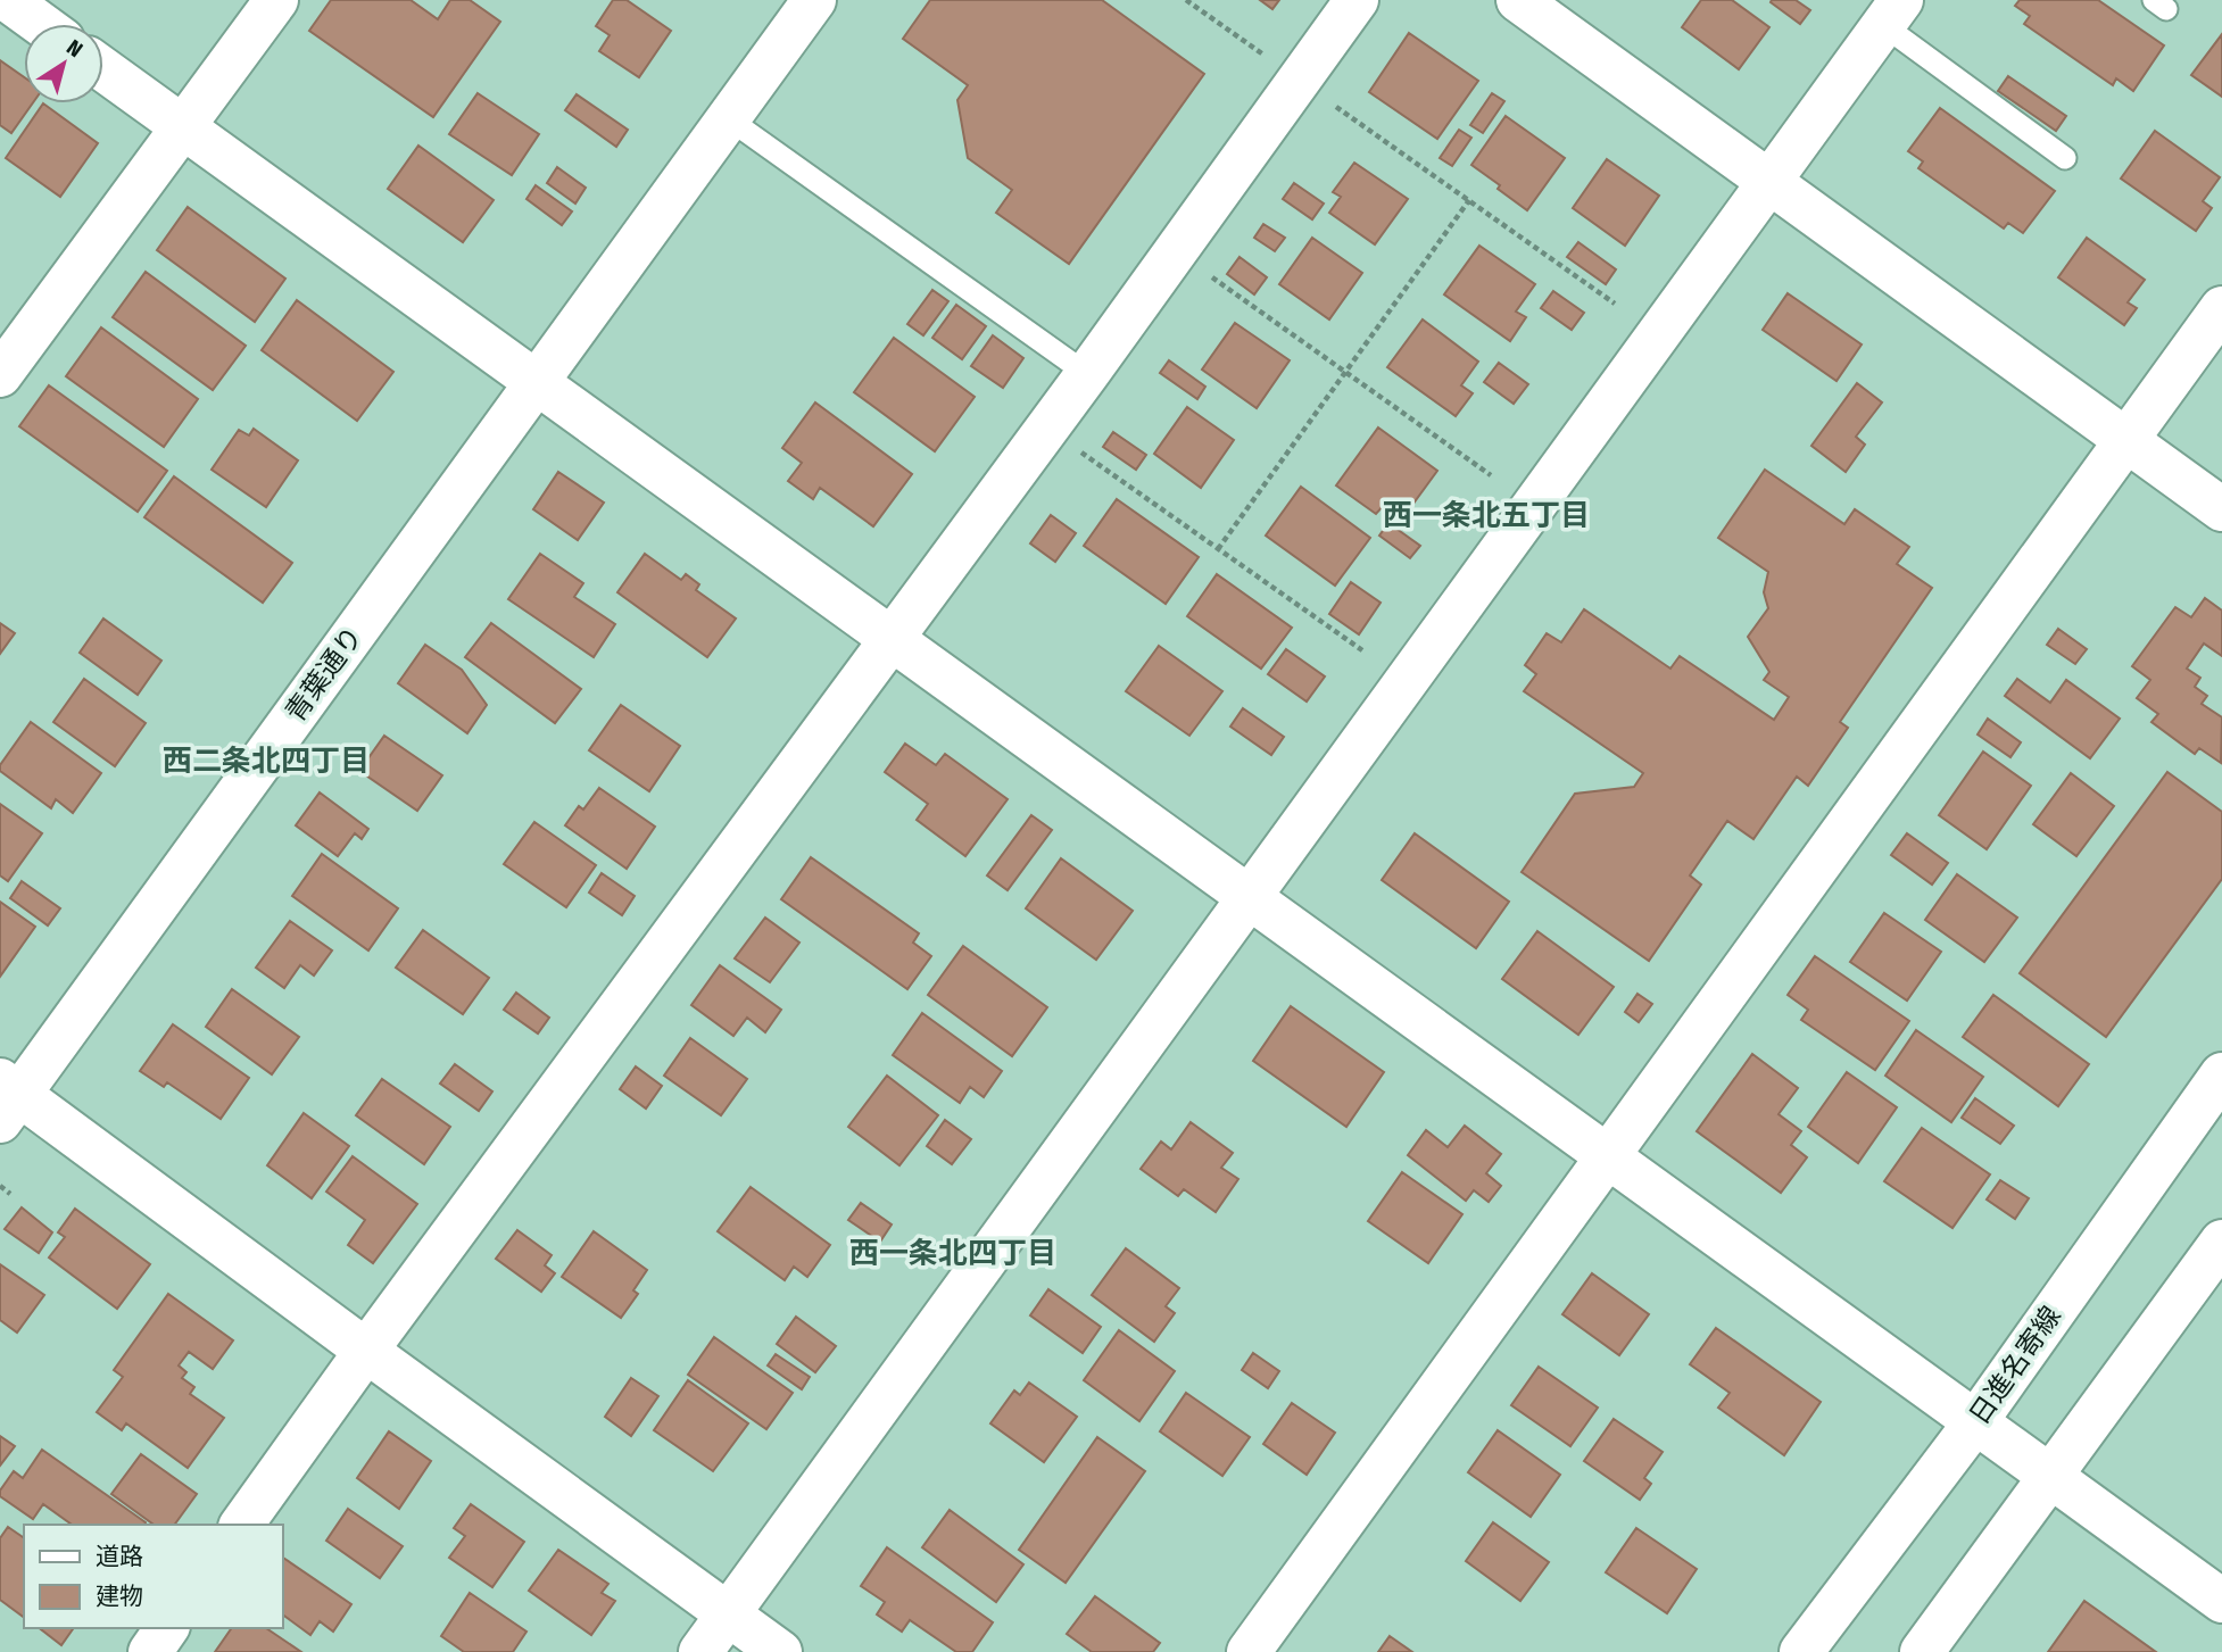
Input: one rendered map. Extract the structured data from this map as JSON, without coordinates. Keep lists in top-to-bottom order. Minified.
{"streets":{"street":["青葉通り","日進名寄線"]},"districts":["西一条北五丁目","西二条北四丁目","西一条北四丁目"],"legend":["道路","建物"],"north":"top right"}
